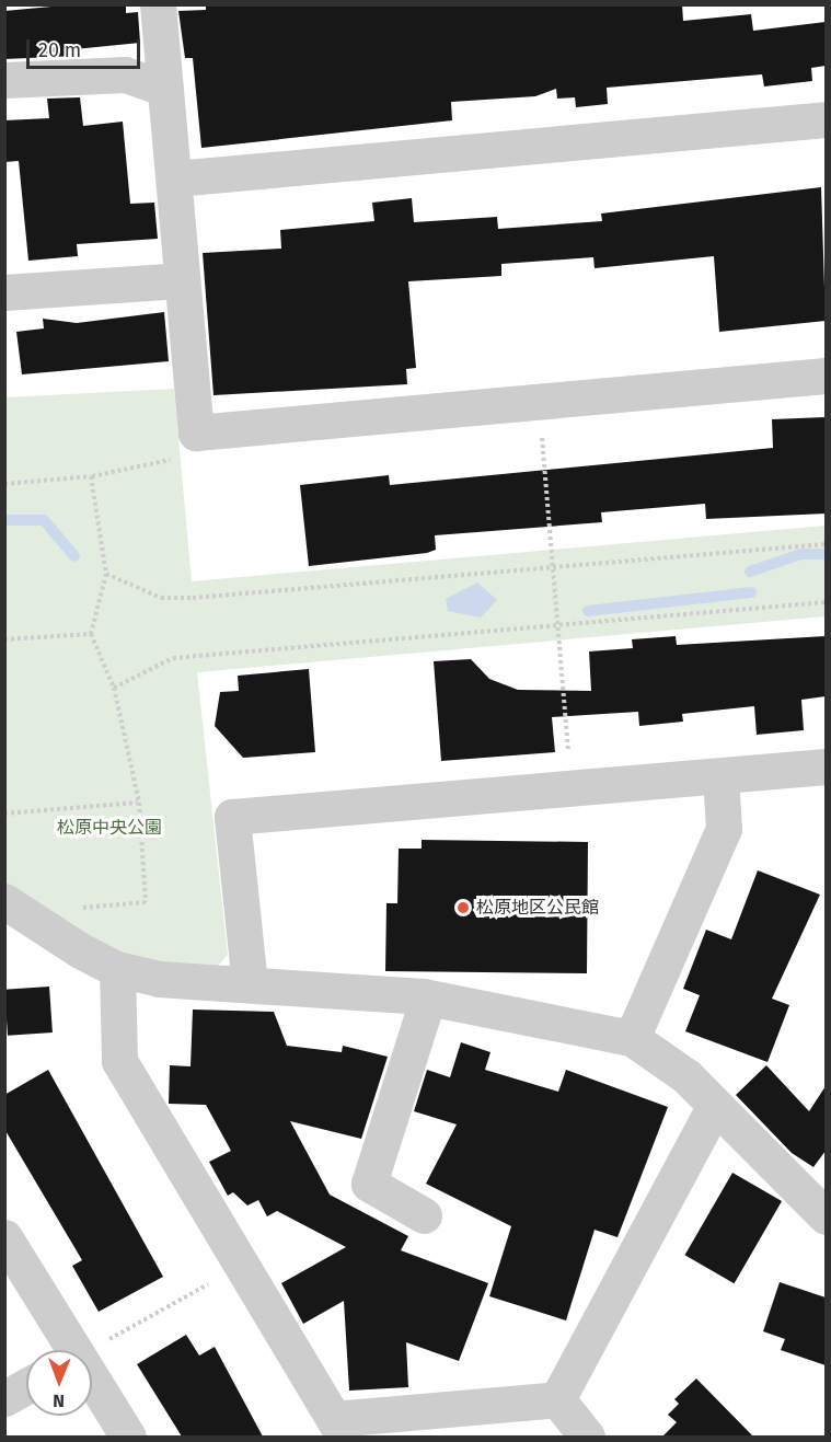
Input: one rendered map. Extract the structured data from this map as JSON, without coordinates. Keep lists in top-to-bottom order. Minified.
{"parks":["松原中央公園"],"places":["松原地区公民館"],"scale_bar":"20 m","north":"bottom"}
